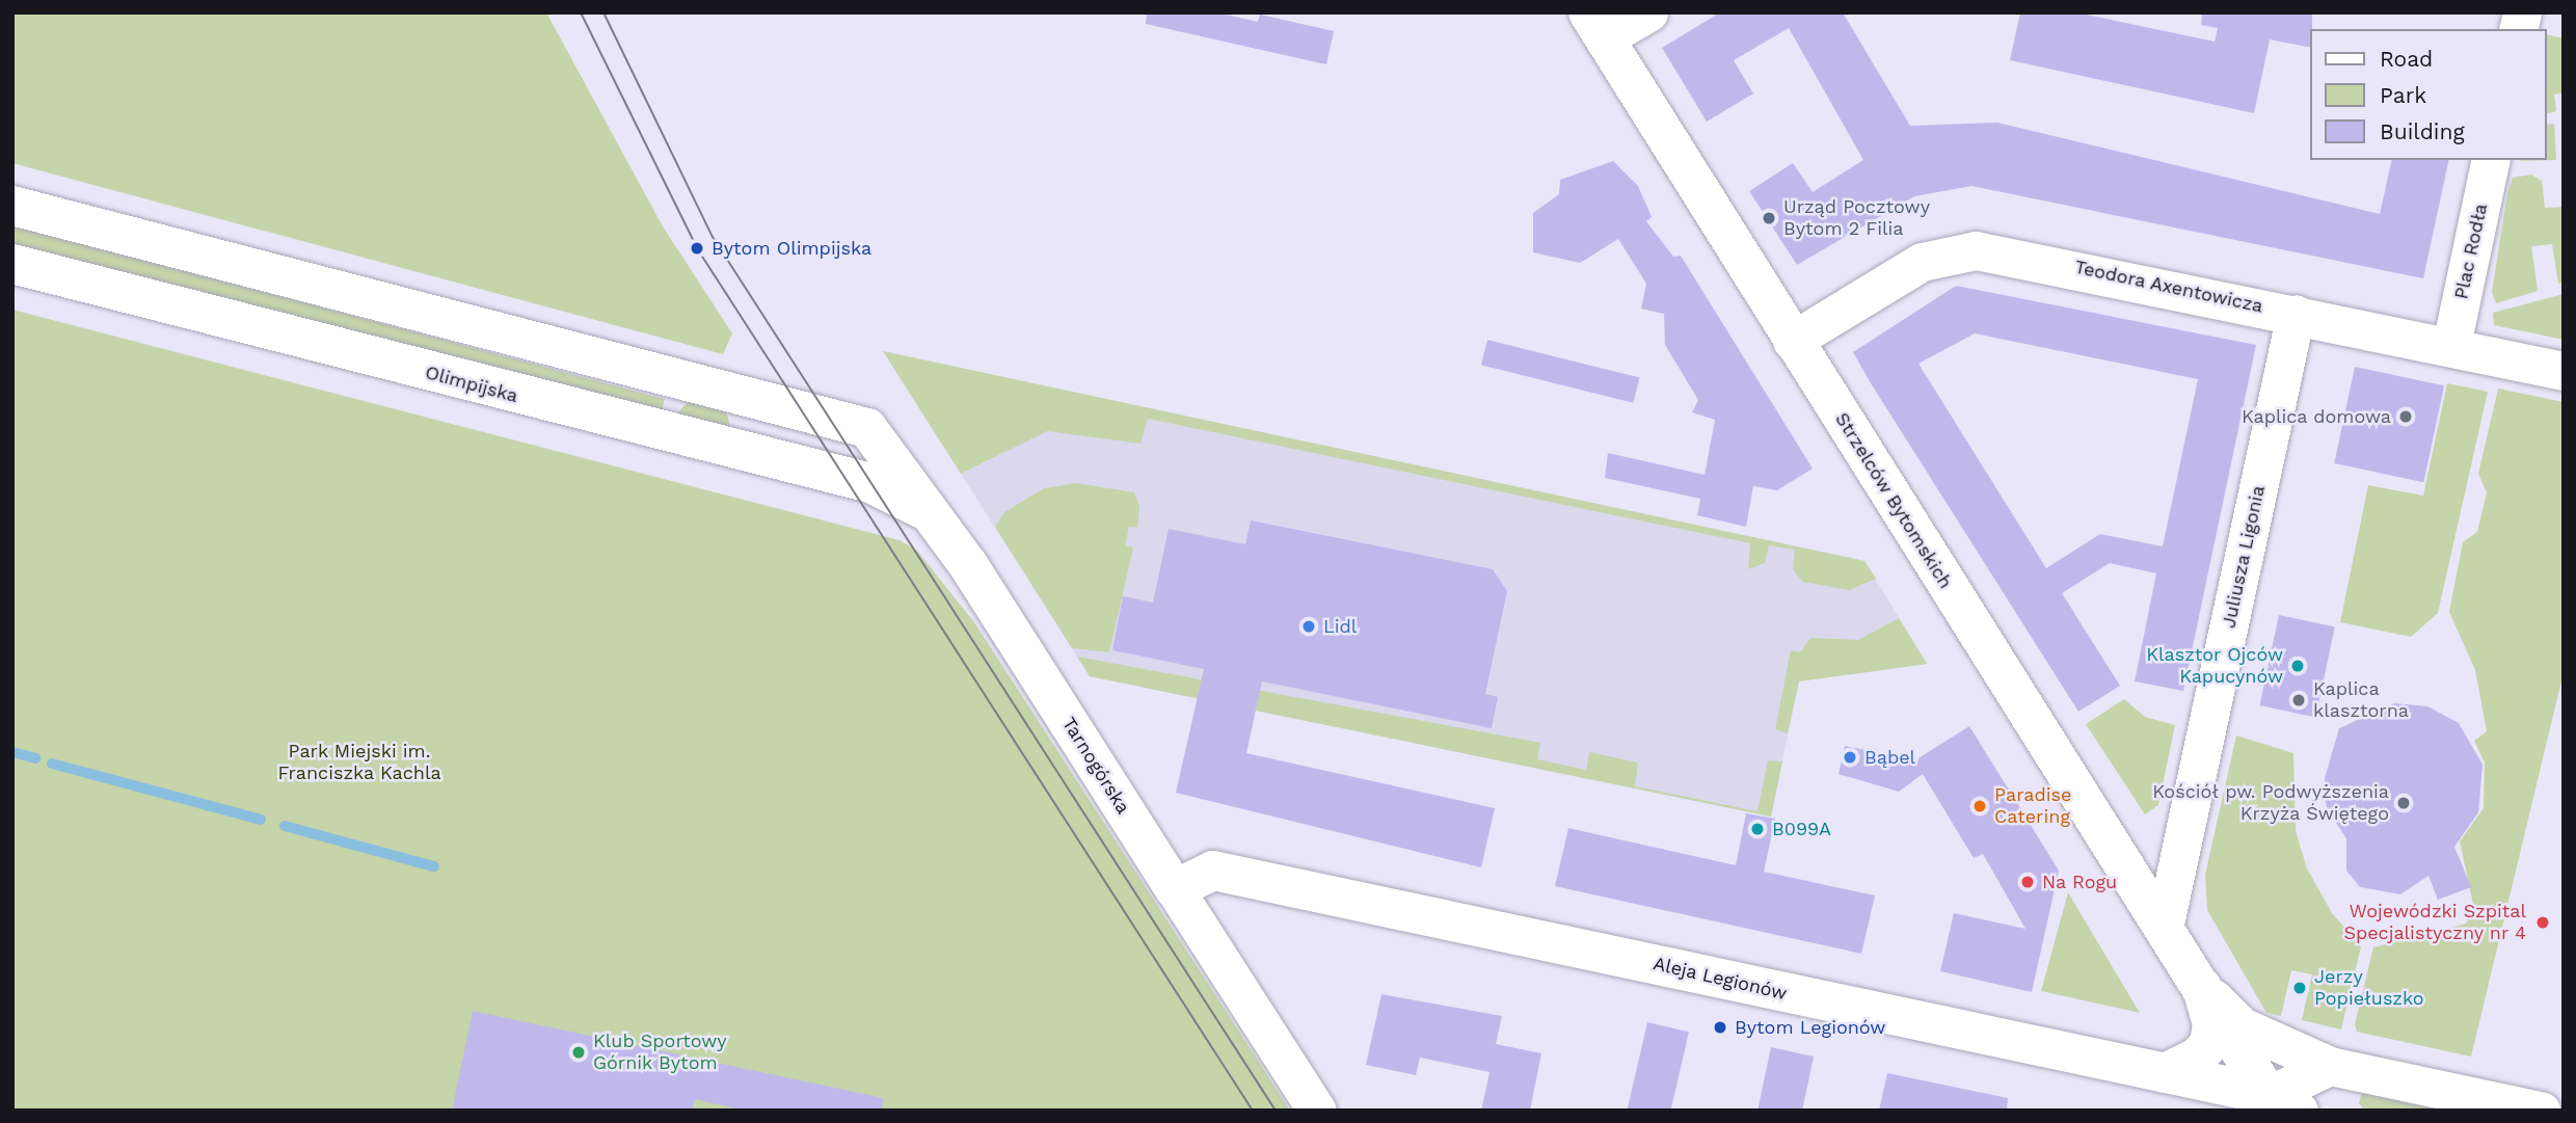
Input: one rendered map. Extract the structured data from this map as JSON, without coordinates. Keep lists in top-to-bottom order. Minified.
{"streets":{"street":["Plac Rodła","Teodora Axentowicza","Olimpijska","Strzelców Bytomskich","Juliusza Ligonia","Tarnogórska","Aleja Legionów"]},"crossings":[["Plac Rodła","Teodora Axentowicza"],["Teodora Axentowicza","Strzelców Bytomskich"],["Teodora Axentowicza","Juliusza Ligonia"],["Olimpijska","Tarnogórska"],["Strzelców Bytomskich","Juliusza Ligonia"],["Strzelców Bytomskich","Aleja Legionów"],["Tarnogórska","Aleja Legionów"]],"parks":["Park Miejski im. Franciszka Kachla"],"places":["Urząd Pocztowy Bytom 2 Filia","Bytom Olimpijska","Kaplica domowa","Lidl","Klasztor Ojców Kapucynów","Kaplica klasztorna","Bąbel","Kościół pw. Podwyższenia Krzyża Świętego","Paradise Catering","B099A","Na Rogu","Wojewódzki Szpital Specjalistyczny nr 4","Jerzy Popiełuszko","Bytom Legionów","Klub Sportowy Górnik Bytom"],"legend":["Road","Park","Building"]}
